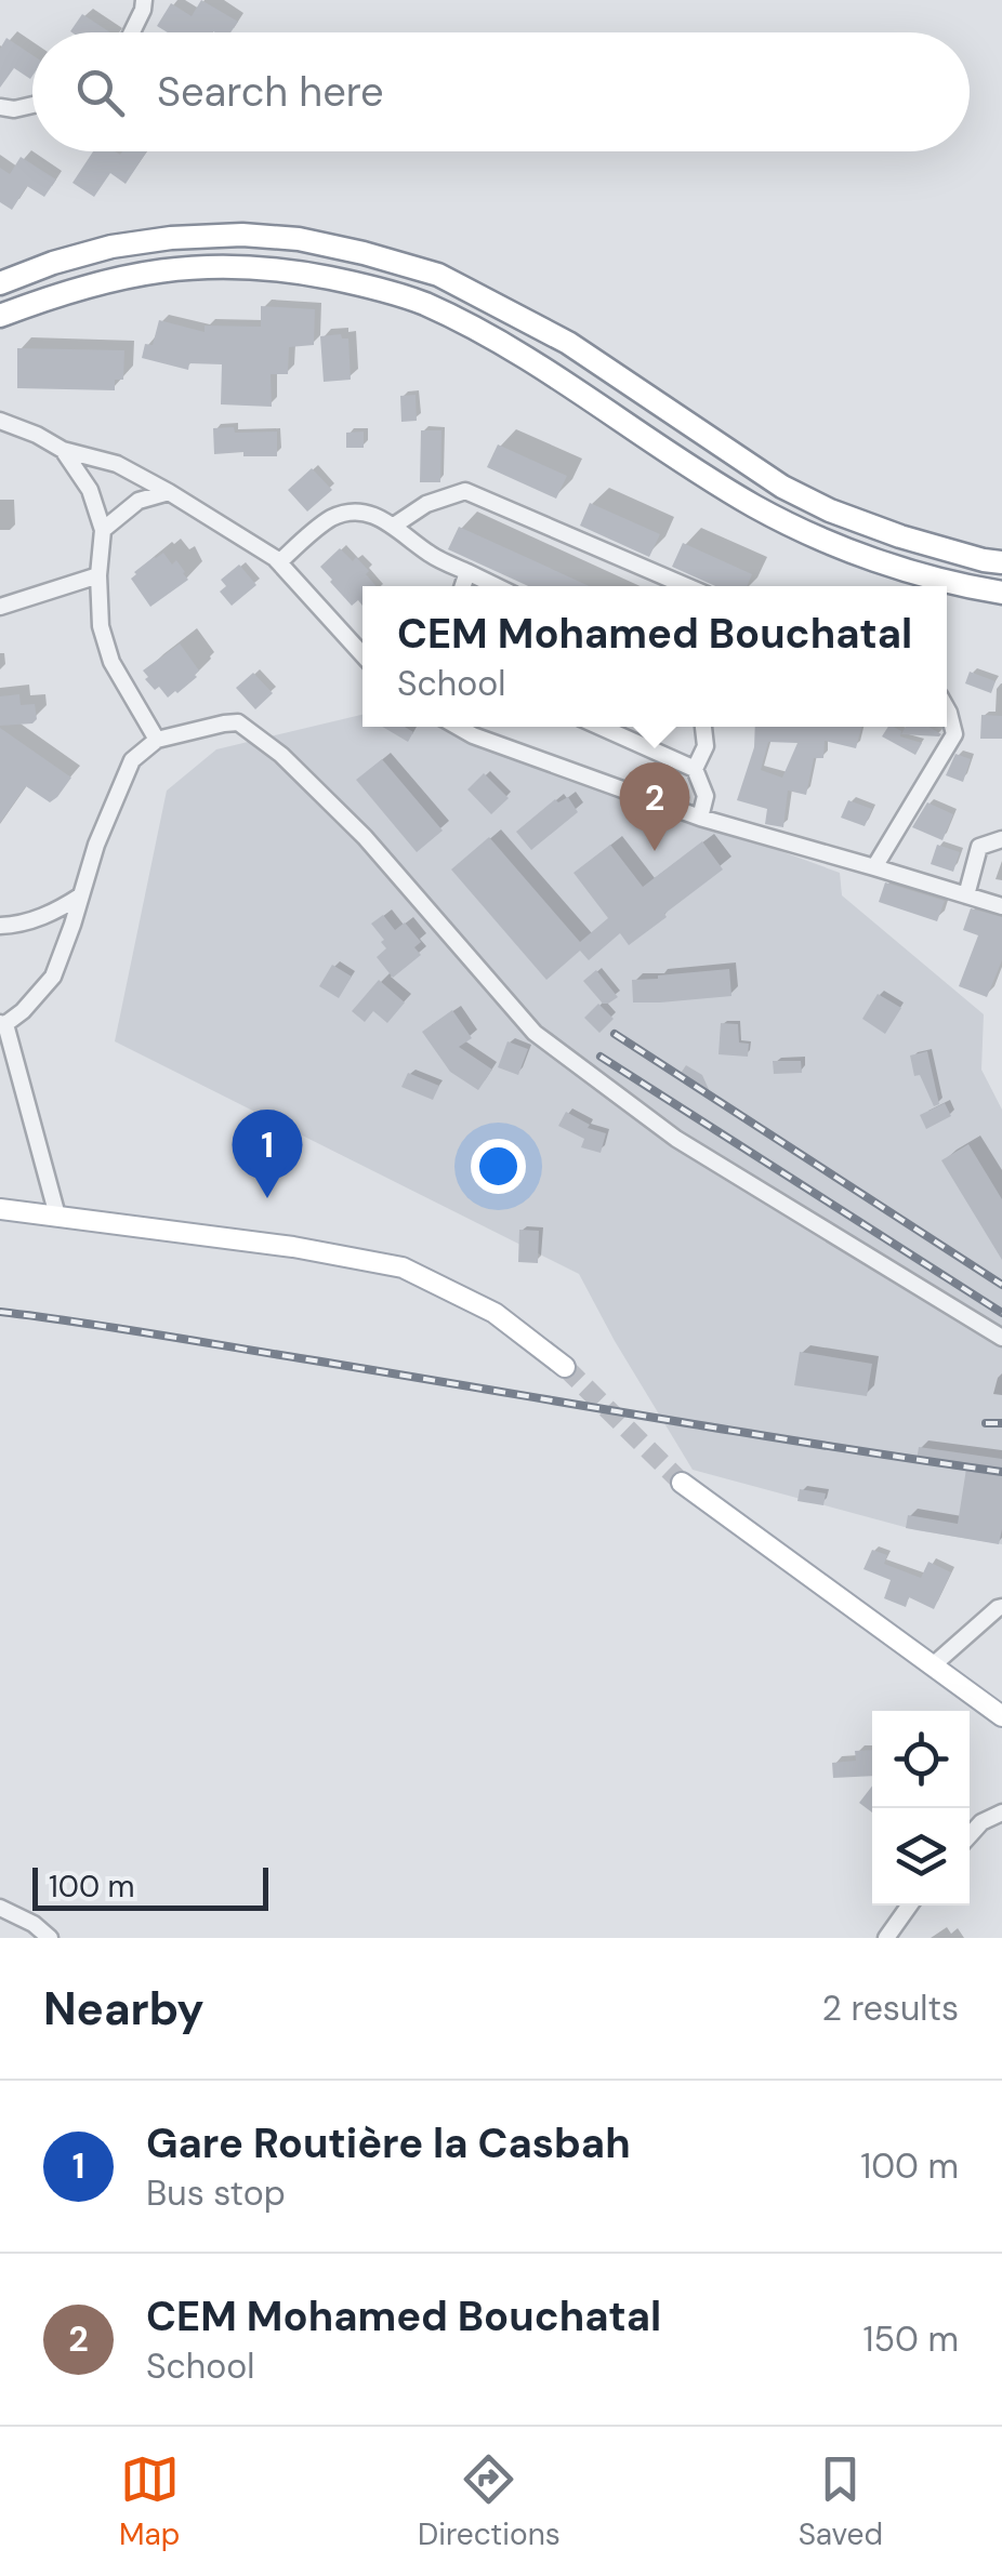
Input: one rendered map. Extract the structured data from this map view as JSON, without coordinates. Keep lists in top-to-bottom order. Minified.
{"scale_bar":"100 m","page":{"search":"Search here","popup":["CEM Mohamed Bouchatal","School"],"pins":["2","1"],"scale":"100 m","heading":["Nearby","2 results"],"list":[{"mark":"1","name":"Gare Routière la Casbah","note":"Bus stop","value":"100 m"},{"mark":"2","name":"CEM Mohamed Bouchatal","note":"School","value":"150 m"}],"nav":["Map","Directions","Saved"]}}
